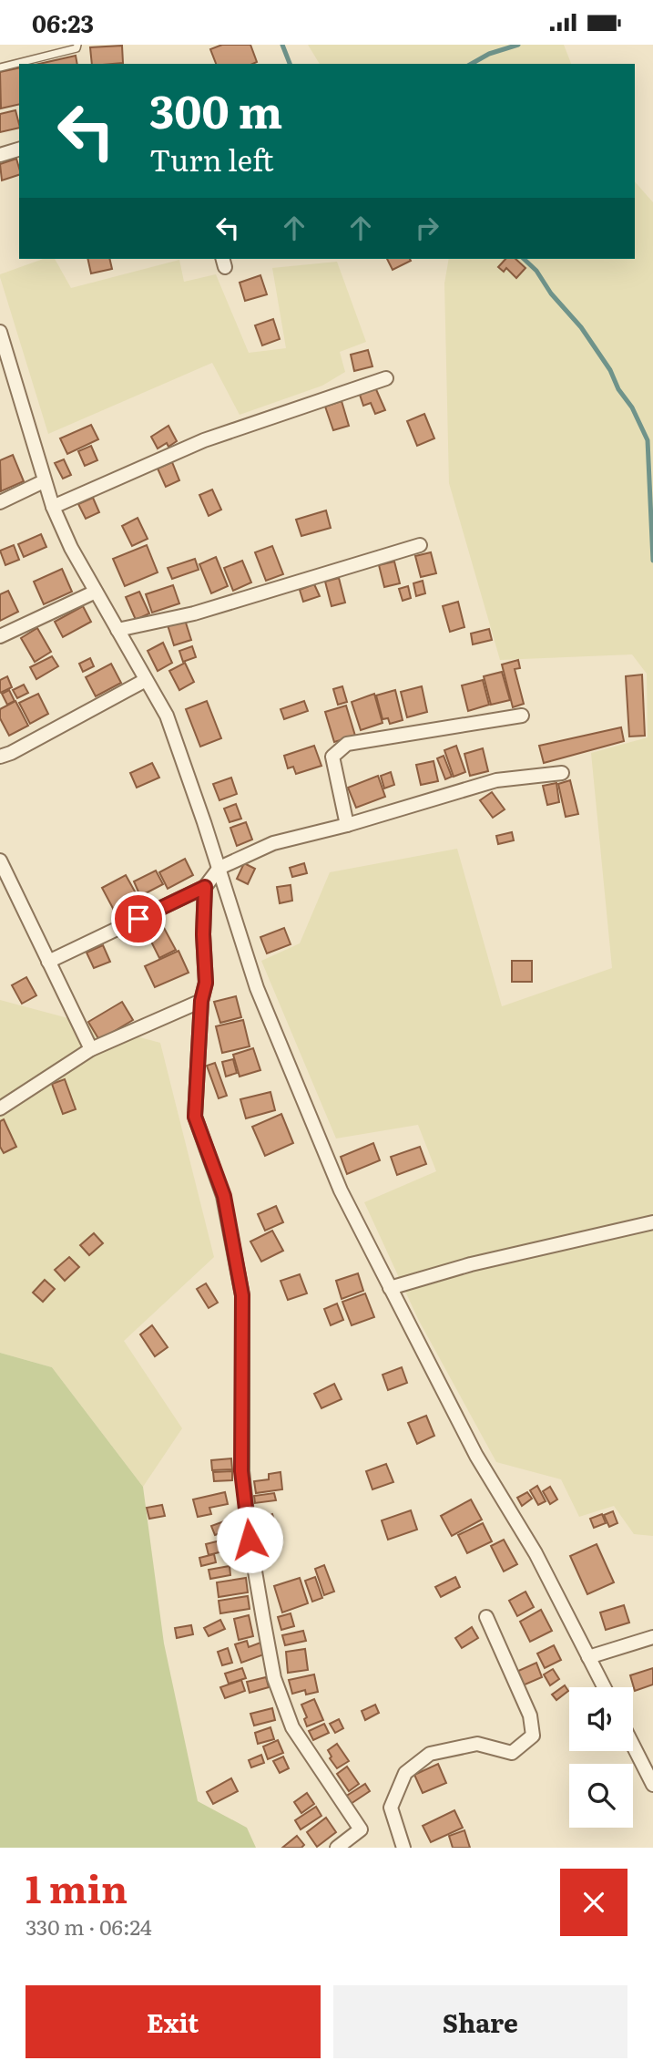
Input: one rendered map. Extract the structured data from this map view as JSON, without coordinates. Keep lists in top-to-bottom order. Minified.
{"page":{"status":"06:23","turn":["300 m","Turn left"],"heading":["1 min","330 m · 06:24"],"buttons":["Exit","Share"]}}
